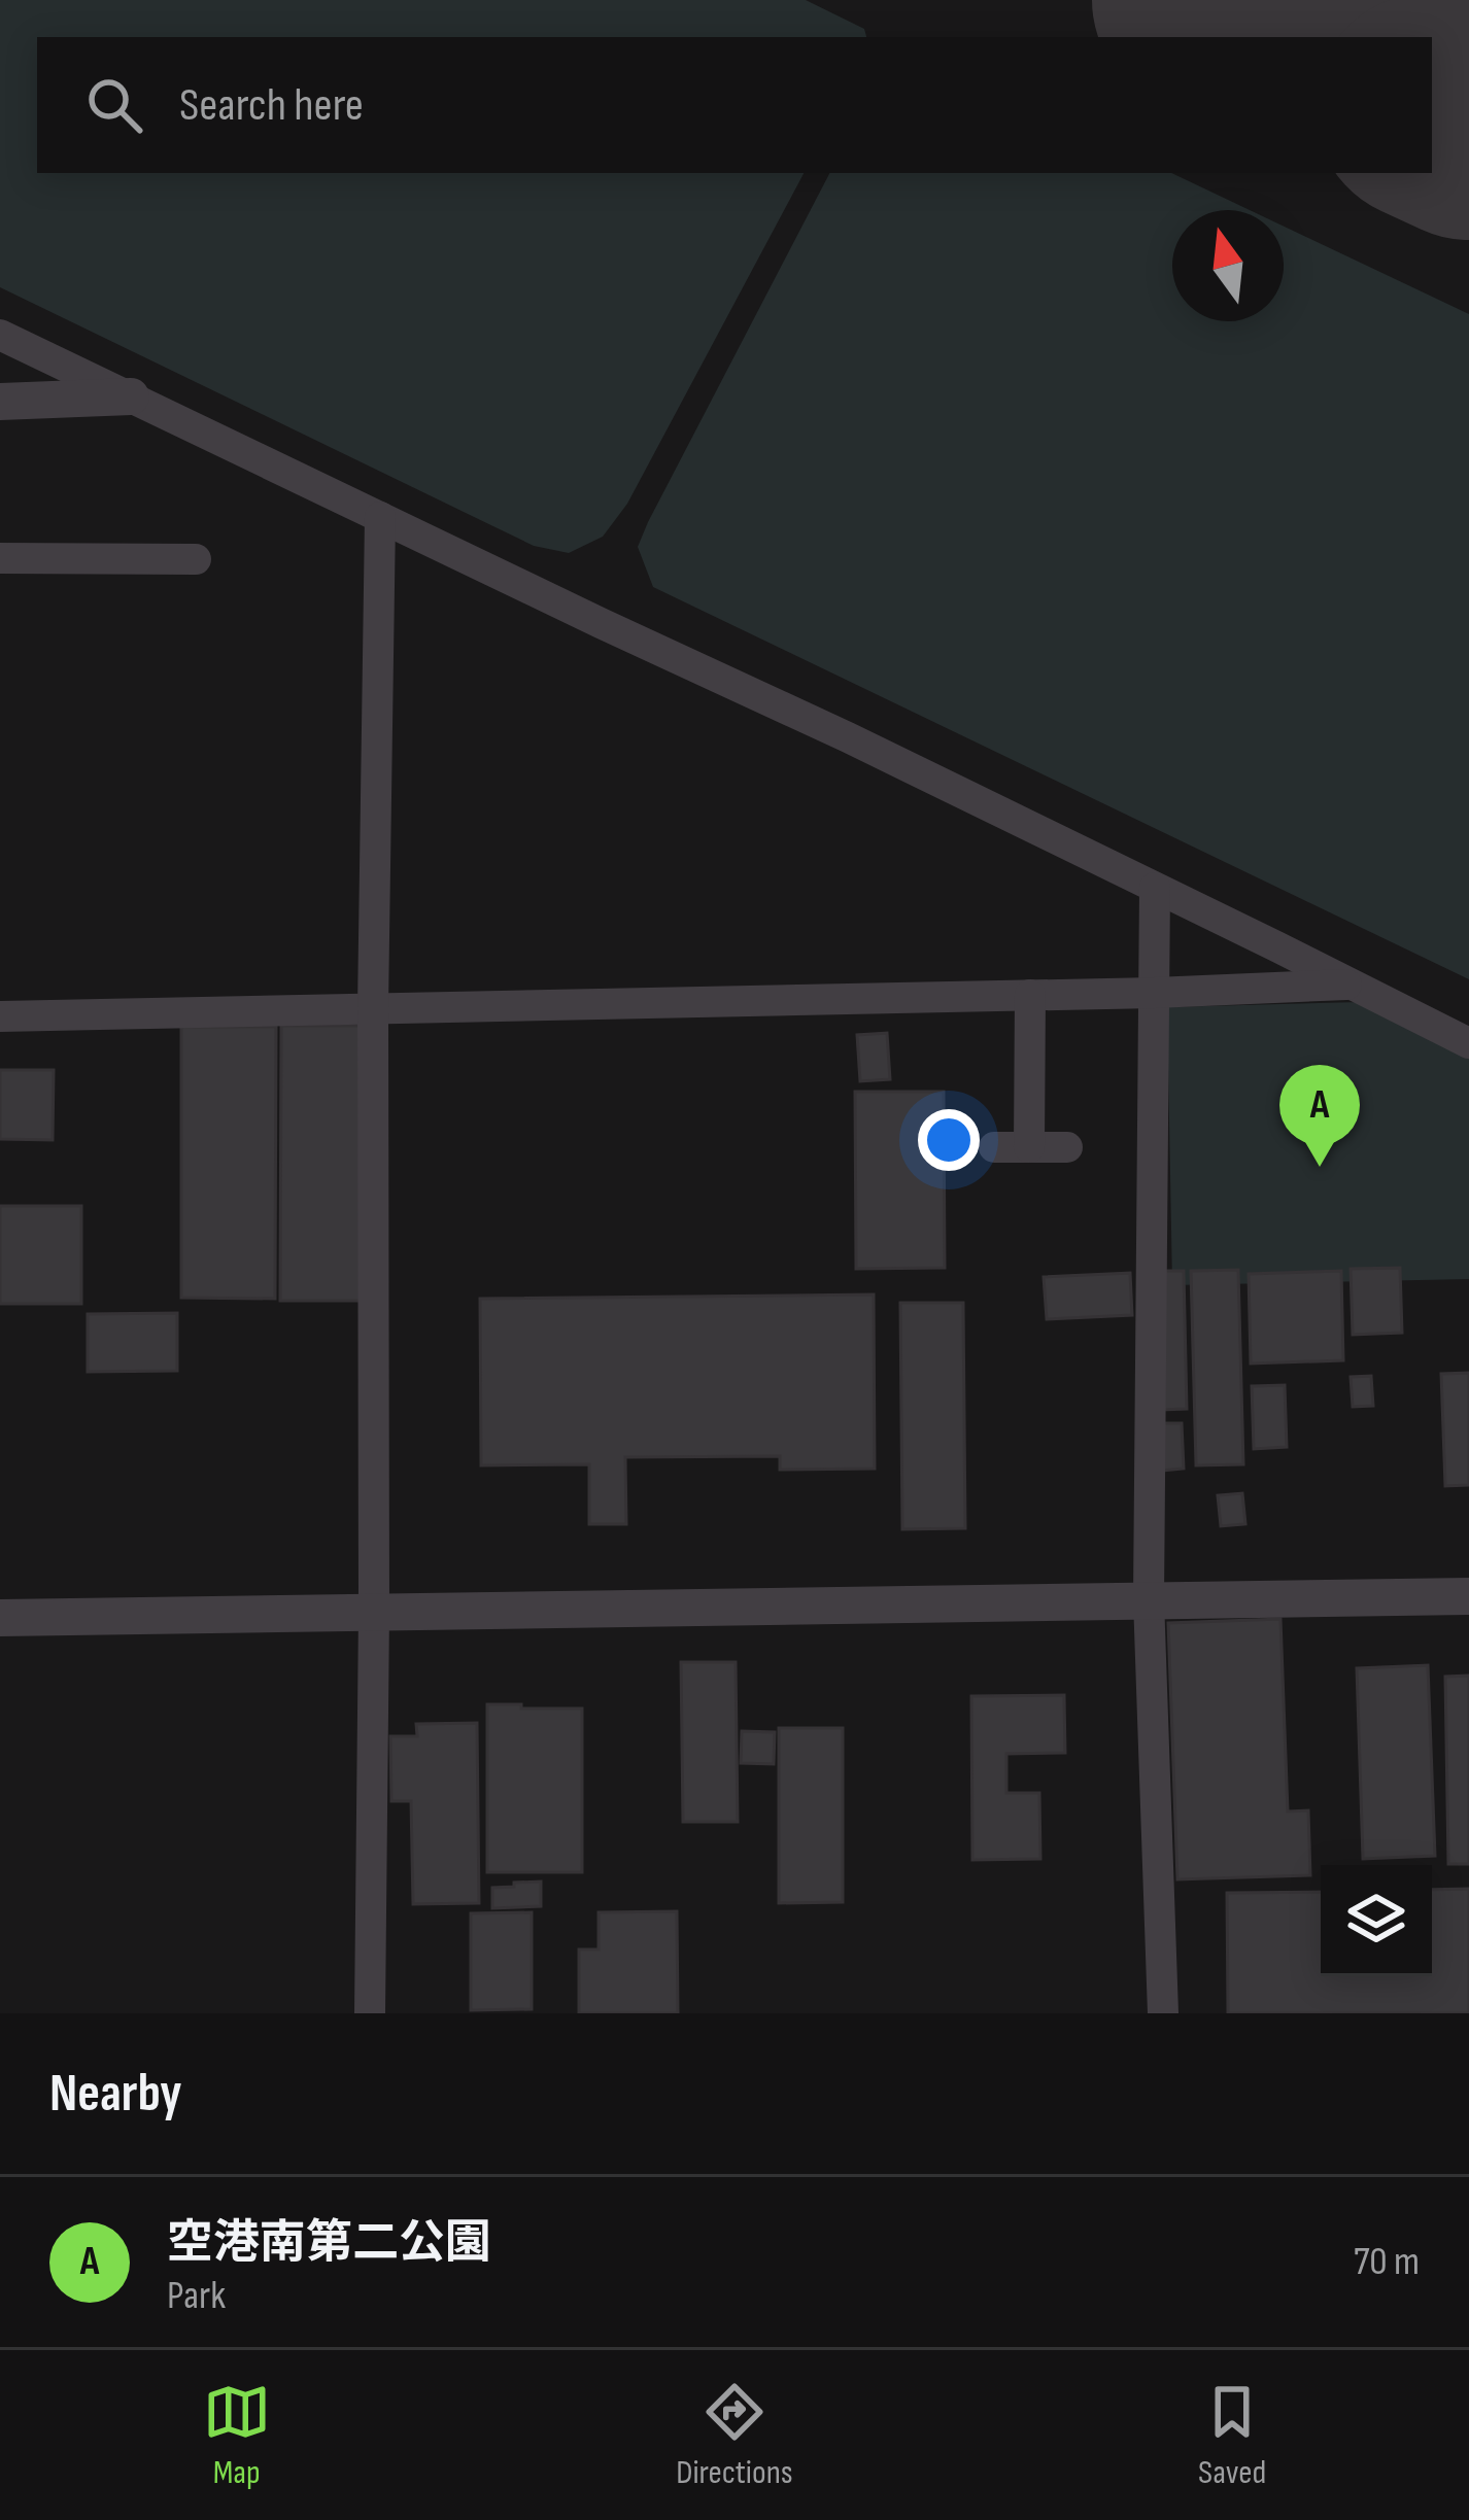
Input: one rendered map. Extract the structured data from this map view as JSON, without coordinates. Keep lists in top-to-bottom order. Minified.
{"north":"top","page":{"search":"Search here","pins":"A","heading":"Nearby","list":[{"mark":"A","name":"空港南第二公園","note":"Park","value":"70 m"}],"nav":["Map","Directions","Saved"]}}
